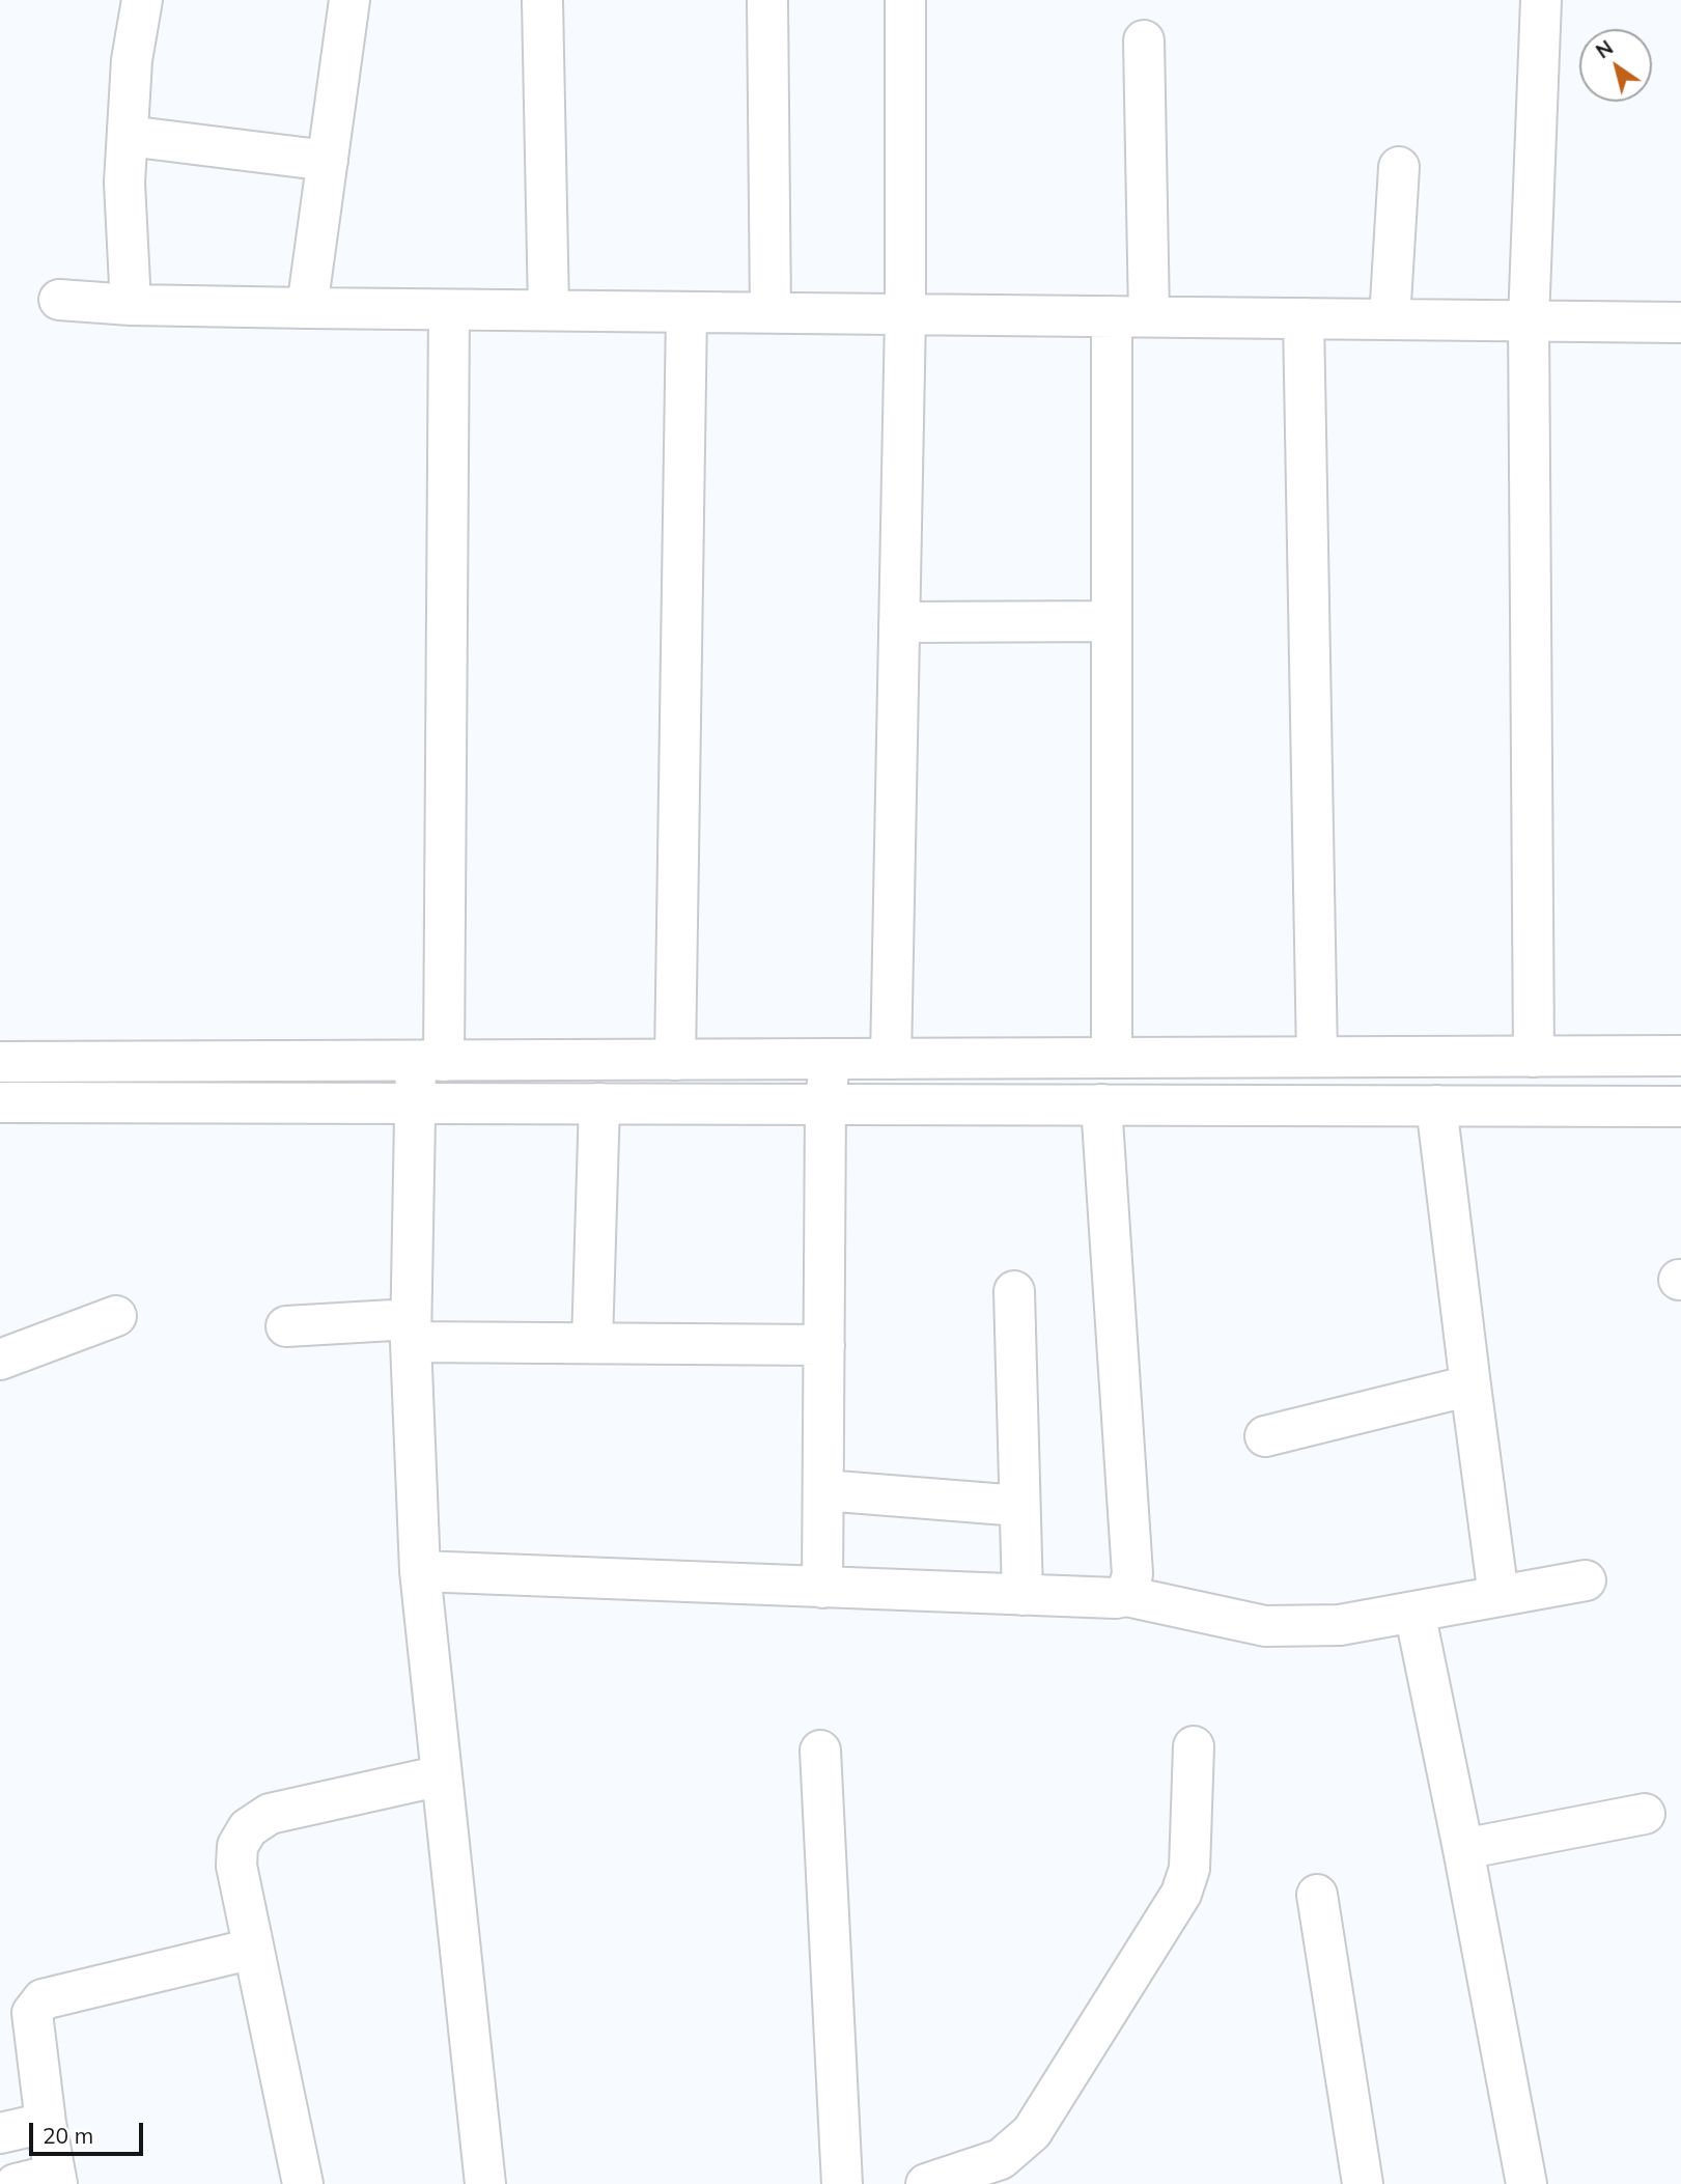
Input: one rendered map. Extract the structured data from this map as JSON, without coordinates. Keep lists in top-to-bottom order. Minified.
{"scale_bar":"20 m","north":"top left"}
